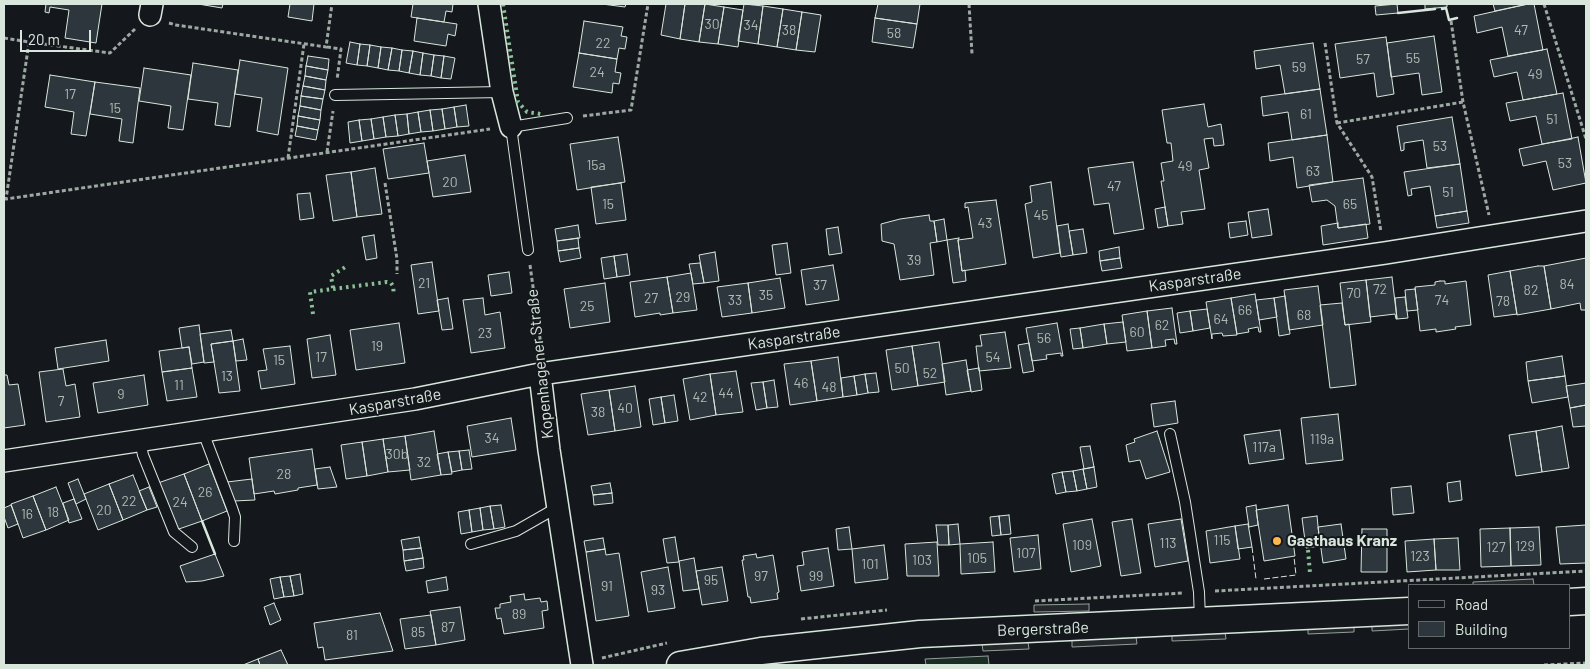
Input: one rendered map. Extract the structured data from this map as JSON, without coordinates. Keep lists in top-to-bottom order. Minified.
{"streets":{"street":["Kasparstraße","Kopenhagener Straße","Bergerstraße"]},"crossings":[["Kasparstraße","Kopenhagener Straße"]],"places":["Gasthaus Kranz"],"house_numbers":["30","34","38","47","58","22","55","57","59","24","49","17","15","61","51","53","53","15a","49","63","20","47","51","15","65","45","43","39","21","84","37","72","82","70","35","29","27","33","74","78","25","66","68","64","62","60","23","56","19","17","54","15","50","52","13","46","11","48","44","9","42","7","40","38","34","119a","117a","30b","32","28","26","22","24","20","18","16","115","113","109","129","127","107","123","105","103","101","97","99","95","91","93","89","87","85","81"],"legend":["Road","Building"],"scale_bar":"20 m"}
